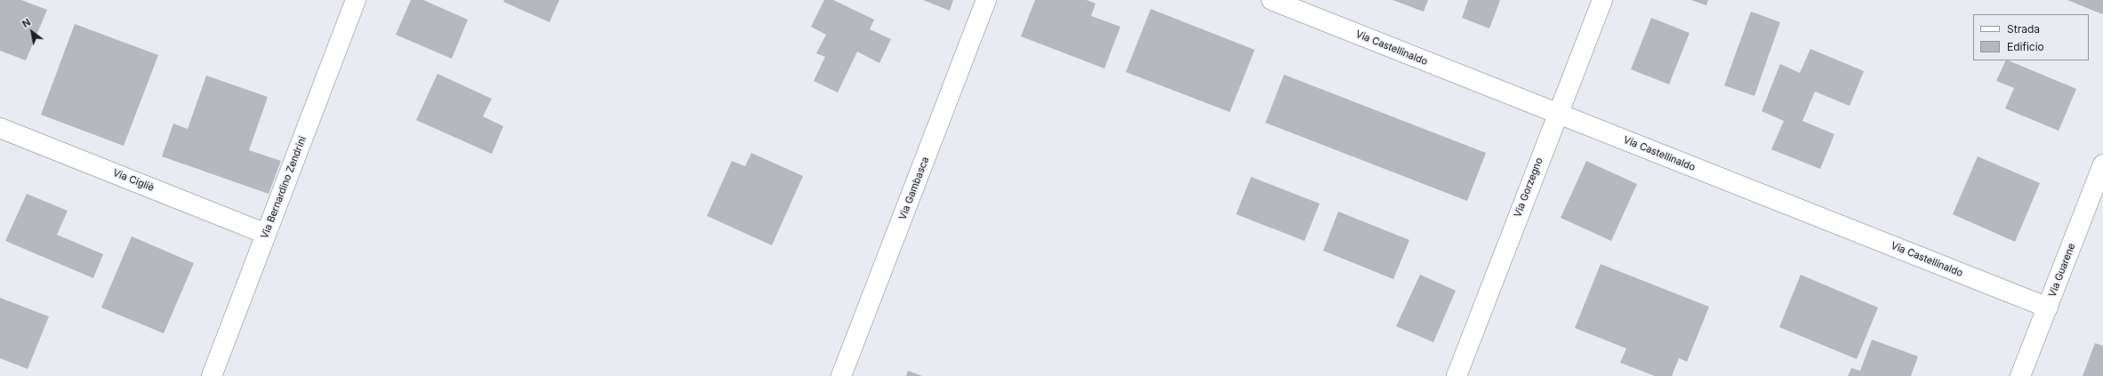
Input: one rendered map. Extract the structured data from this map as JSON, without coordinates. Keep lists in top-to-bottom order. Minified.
{"streets":{"street":["Via Castellinaldo","Via Cigliè","Via Bernardino Zendrini","Via Gorzegno","Via Gambasca","Via Guarene"]},"crossings":[["Via Castellinaldo","Via Gorzegno"],["Via Castellinaldo","Via Guarene"],["Via Cigliè","Via Bernardino Zendrini"]],"legend":["Strada","Edificio"],"north":"top left"}
